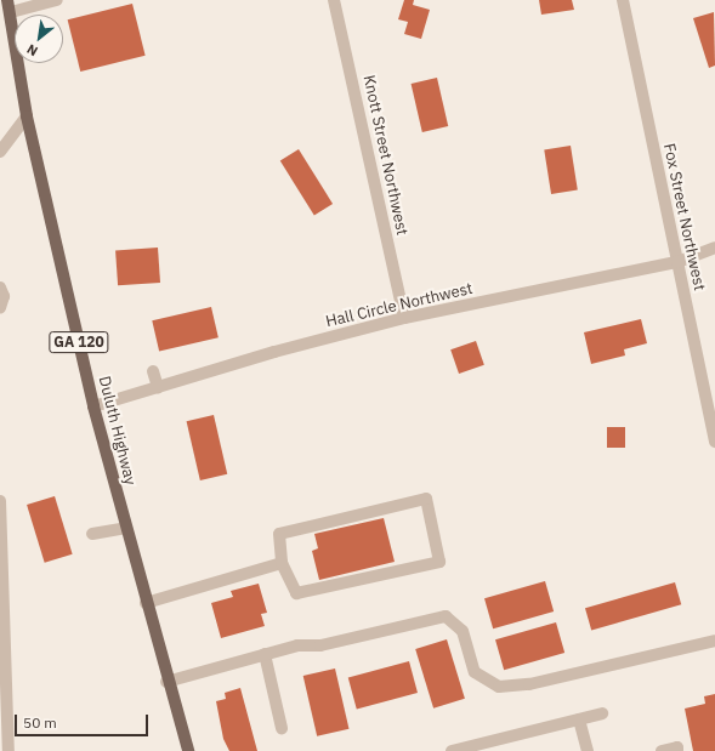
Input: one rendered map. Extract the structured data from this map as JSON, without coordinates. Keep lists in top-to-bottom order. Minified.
{"streets":{"main road":["GA 120","Duluth Highway"],"street":["Knott Street Northwest","Fox Street Northwest","Hall Circle Northwest"]},"crossings":[["Knott Street Northwest","Hall Circle Northwest"],["Fox Street Northwest","Hall Circle Northwest"],["Hall Circle Northwest","Duluth Highway"]],"scale_bar":"50 m","north":"bottom left"}
